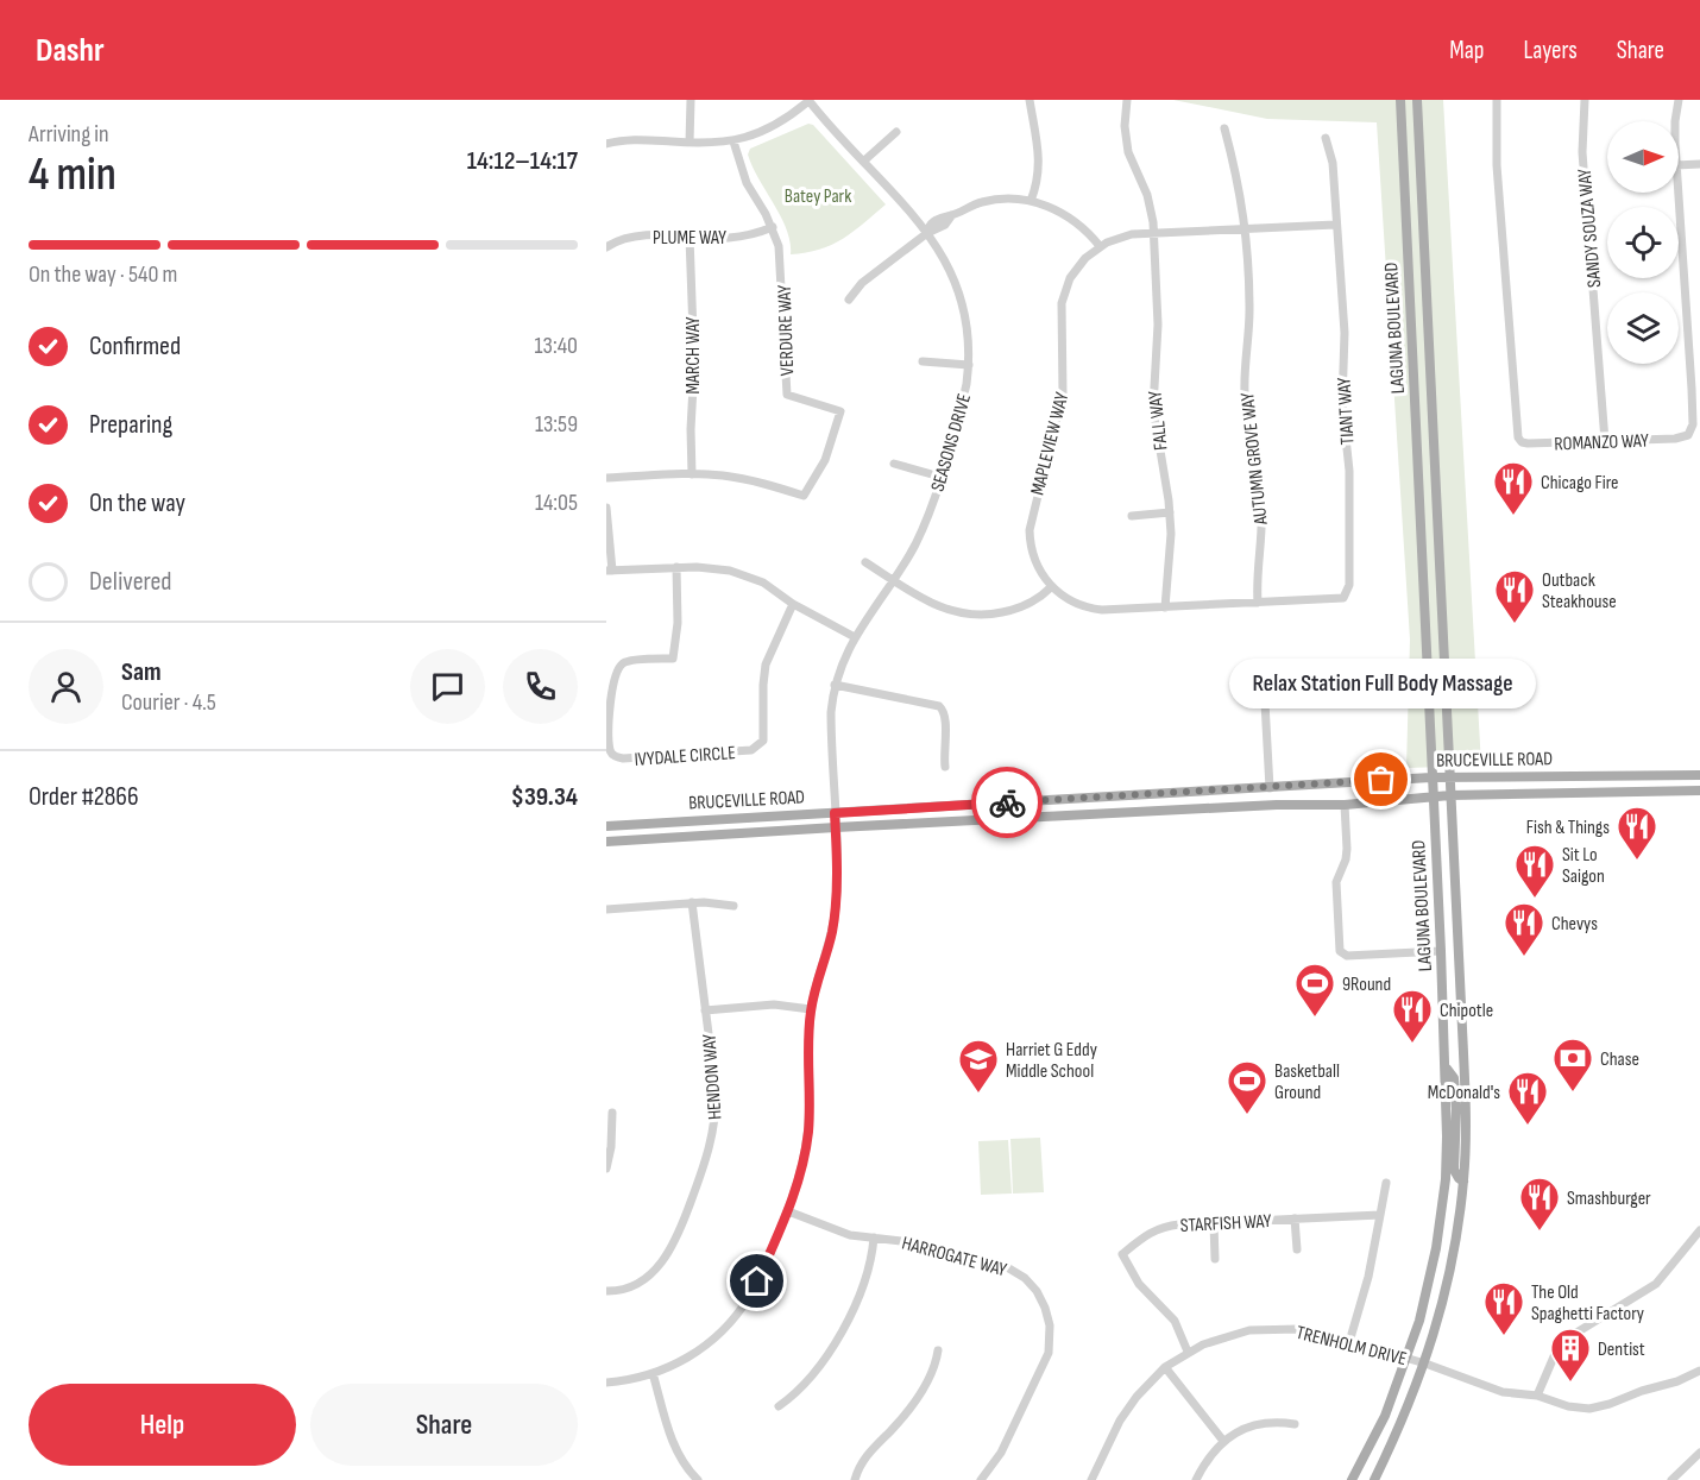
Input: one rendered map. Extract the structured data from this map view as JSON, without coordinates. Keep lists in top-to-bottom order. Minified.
{"streets":{"main road":["LAGUNA BOULEVARD","BRUCEVILLE ROAD"],"street":["SANDY SOUZA WAY","PLUME WAY","VERDURE WAY","MARCH WAY","TIANT WAY","FALL WAY","ROMANZO WAY","SEASONS DRIVE","MAPLEVIEW WAY","AUTUMN GROVE WAY","IVYDALE CIRCLE","HENDON WAY","STARFISH WAY","HARROGATE WAY","TRENHOLM DRIVE"]},"crossings":[["SANDY SOUZA WAY","ROMANZO WAY"],["PLUME WAY","VERDURE WAY"],["PLUME WAY","MARCH WAY"],["LAGUNA BOULEVARD","BRUCEVILLE ROAD"],["LAGUNA BOULEVARD","TRENHOLM DRIVE"],["VERDURE WAY","MARCH WAY"],["TIANT WAY","MAPLEVIEW WAY"],["FALL WAY","MAPLEVIEW WAY"],["SEASONS DRIVE","BRUCEVILLE ROAD"],["SEASONS DRIVE","HARROGATE WAY"],["MAPLEVIEW WAY","AUTUMN GROVE WAY"],["STARFISH WAY","TRENHOLM DRIVE"]],"parks":["Batey Park"],"places":{"restaurant":["Chicago Fire","Outback Steakhouse","Fish & Things","Sit Lo Saigon","Chevys","Chipotle","McDonald's","Smashburger","The Old Spaghetti Factory"],"other":["Relax Station Full Body Massage"],"sports":["9Round","Basketball Ground"],"bank":["Chase"],"school or university":["Harriet G Eddy Middle School"],"building":["Dentist"]},"north":"right","page":{"header":"Dashr","nav":["Map","Layers","Share"],"heading":["4 min","Arriving in","14:12–14:17"],"panel":["Sam","Courier · 4.5","Order #2866","$39.34"],"bar":"On the way · 540 m","list":[["Confirmed","13:40"],["Preparing","13:59"],["On the way","14:05"],"Delivered"],"bubble":"Relax Station Full Body Massage","buttons":["Help","Share"]}}
